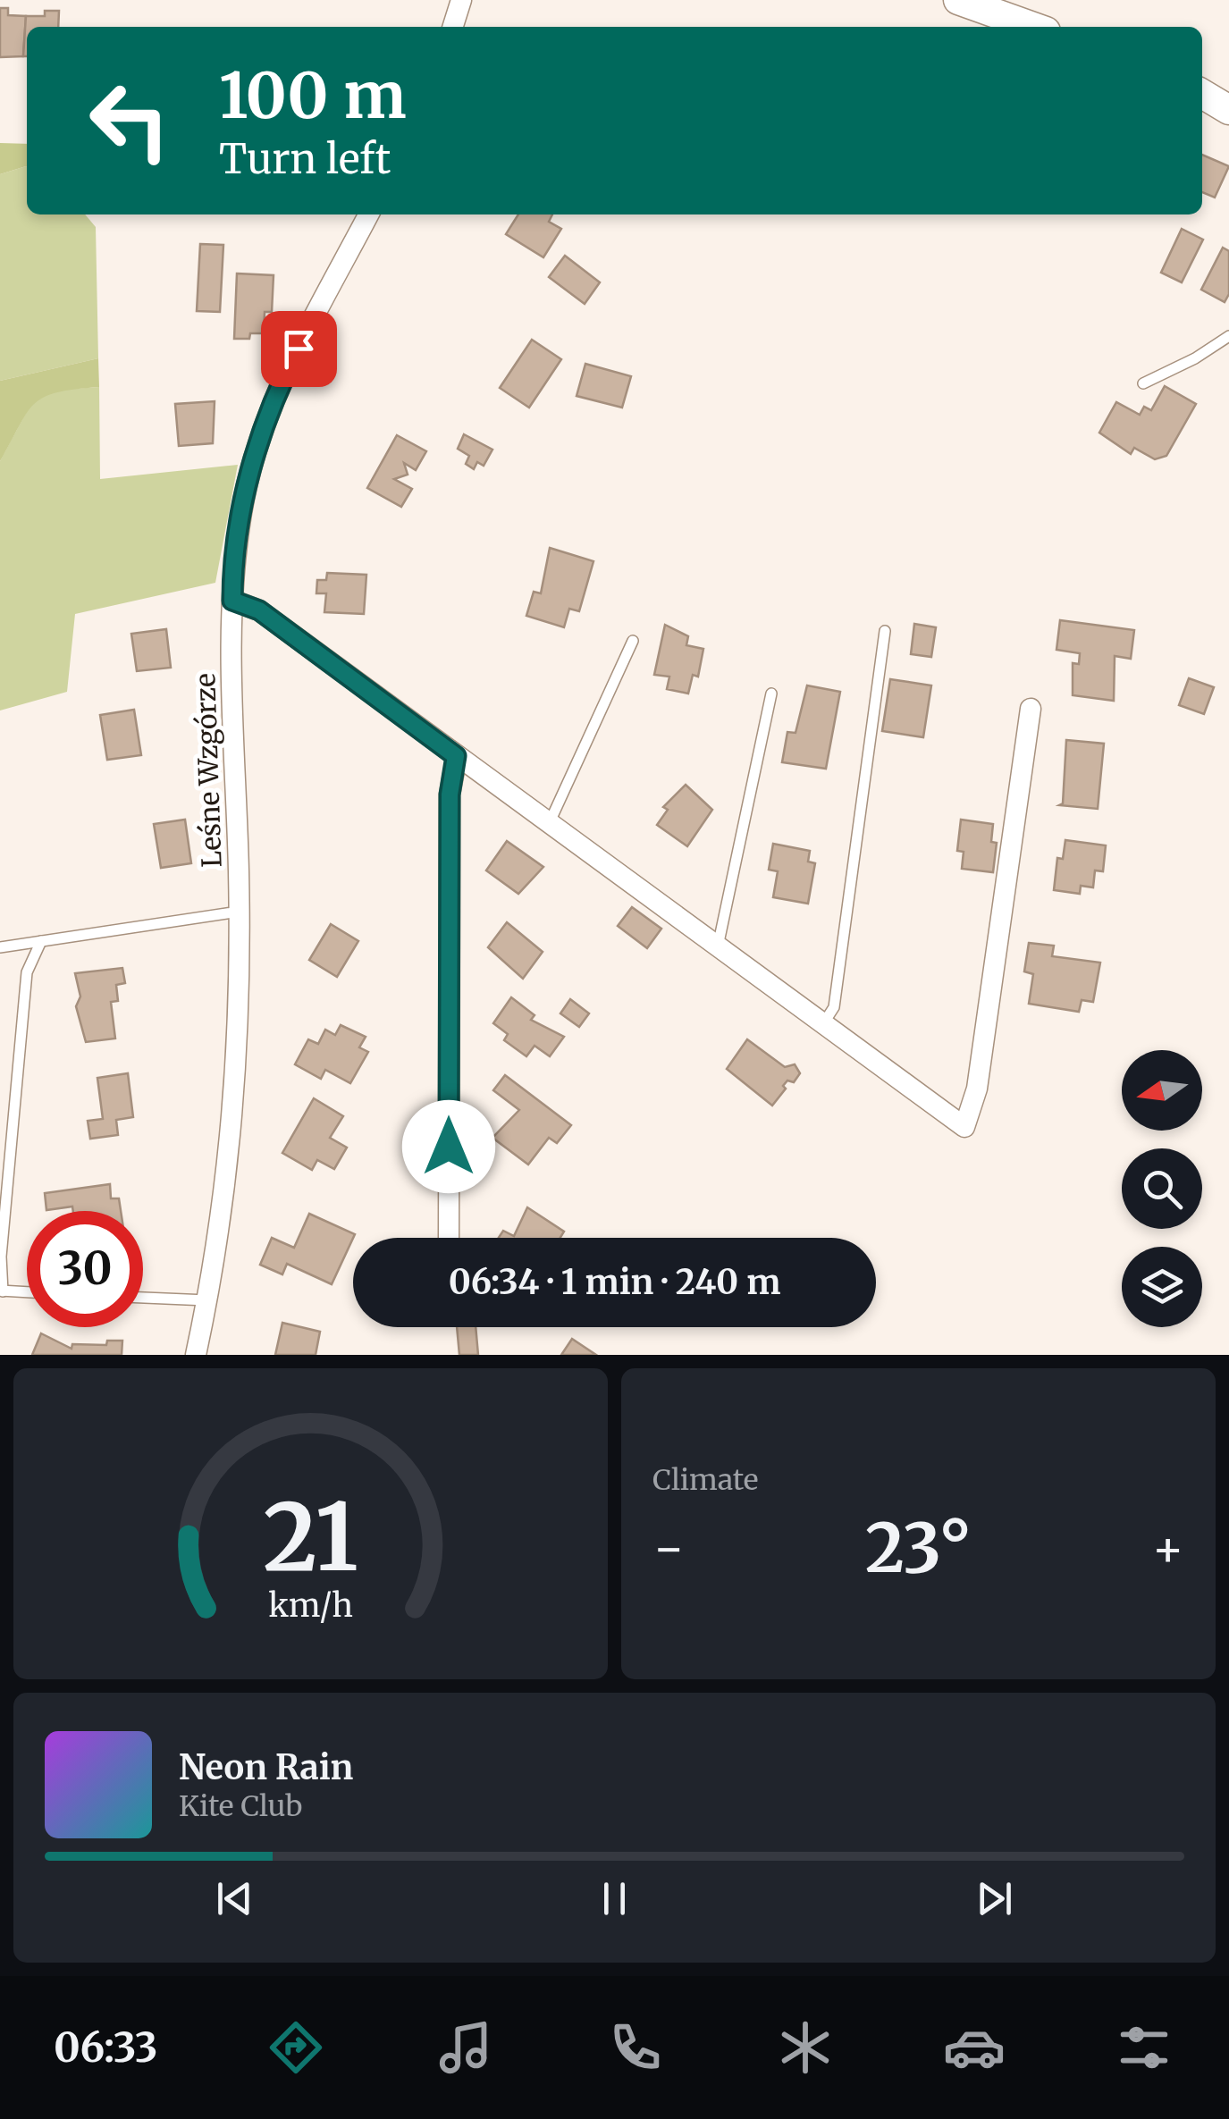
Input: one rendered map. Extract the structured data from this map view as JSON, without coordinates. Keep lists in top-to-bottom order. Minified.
{"streets":{"street":["Leśne Wzgórze"]},"north":"left","page":{"turn":["100 m","Turn left"],"limit":"30","trip":"06:34 · 1 min · 240 m","tile":"Climate","heat":["−","23°","+"],"song":["Neon Rain","Kite Club"],"tabs":"06:33","gauge":["21","km/h"]}}
